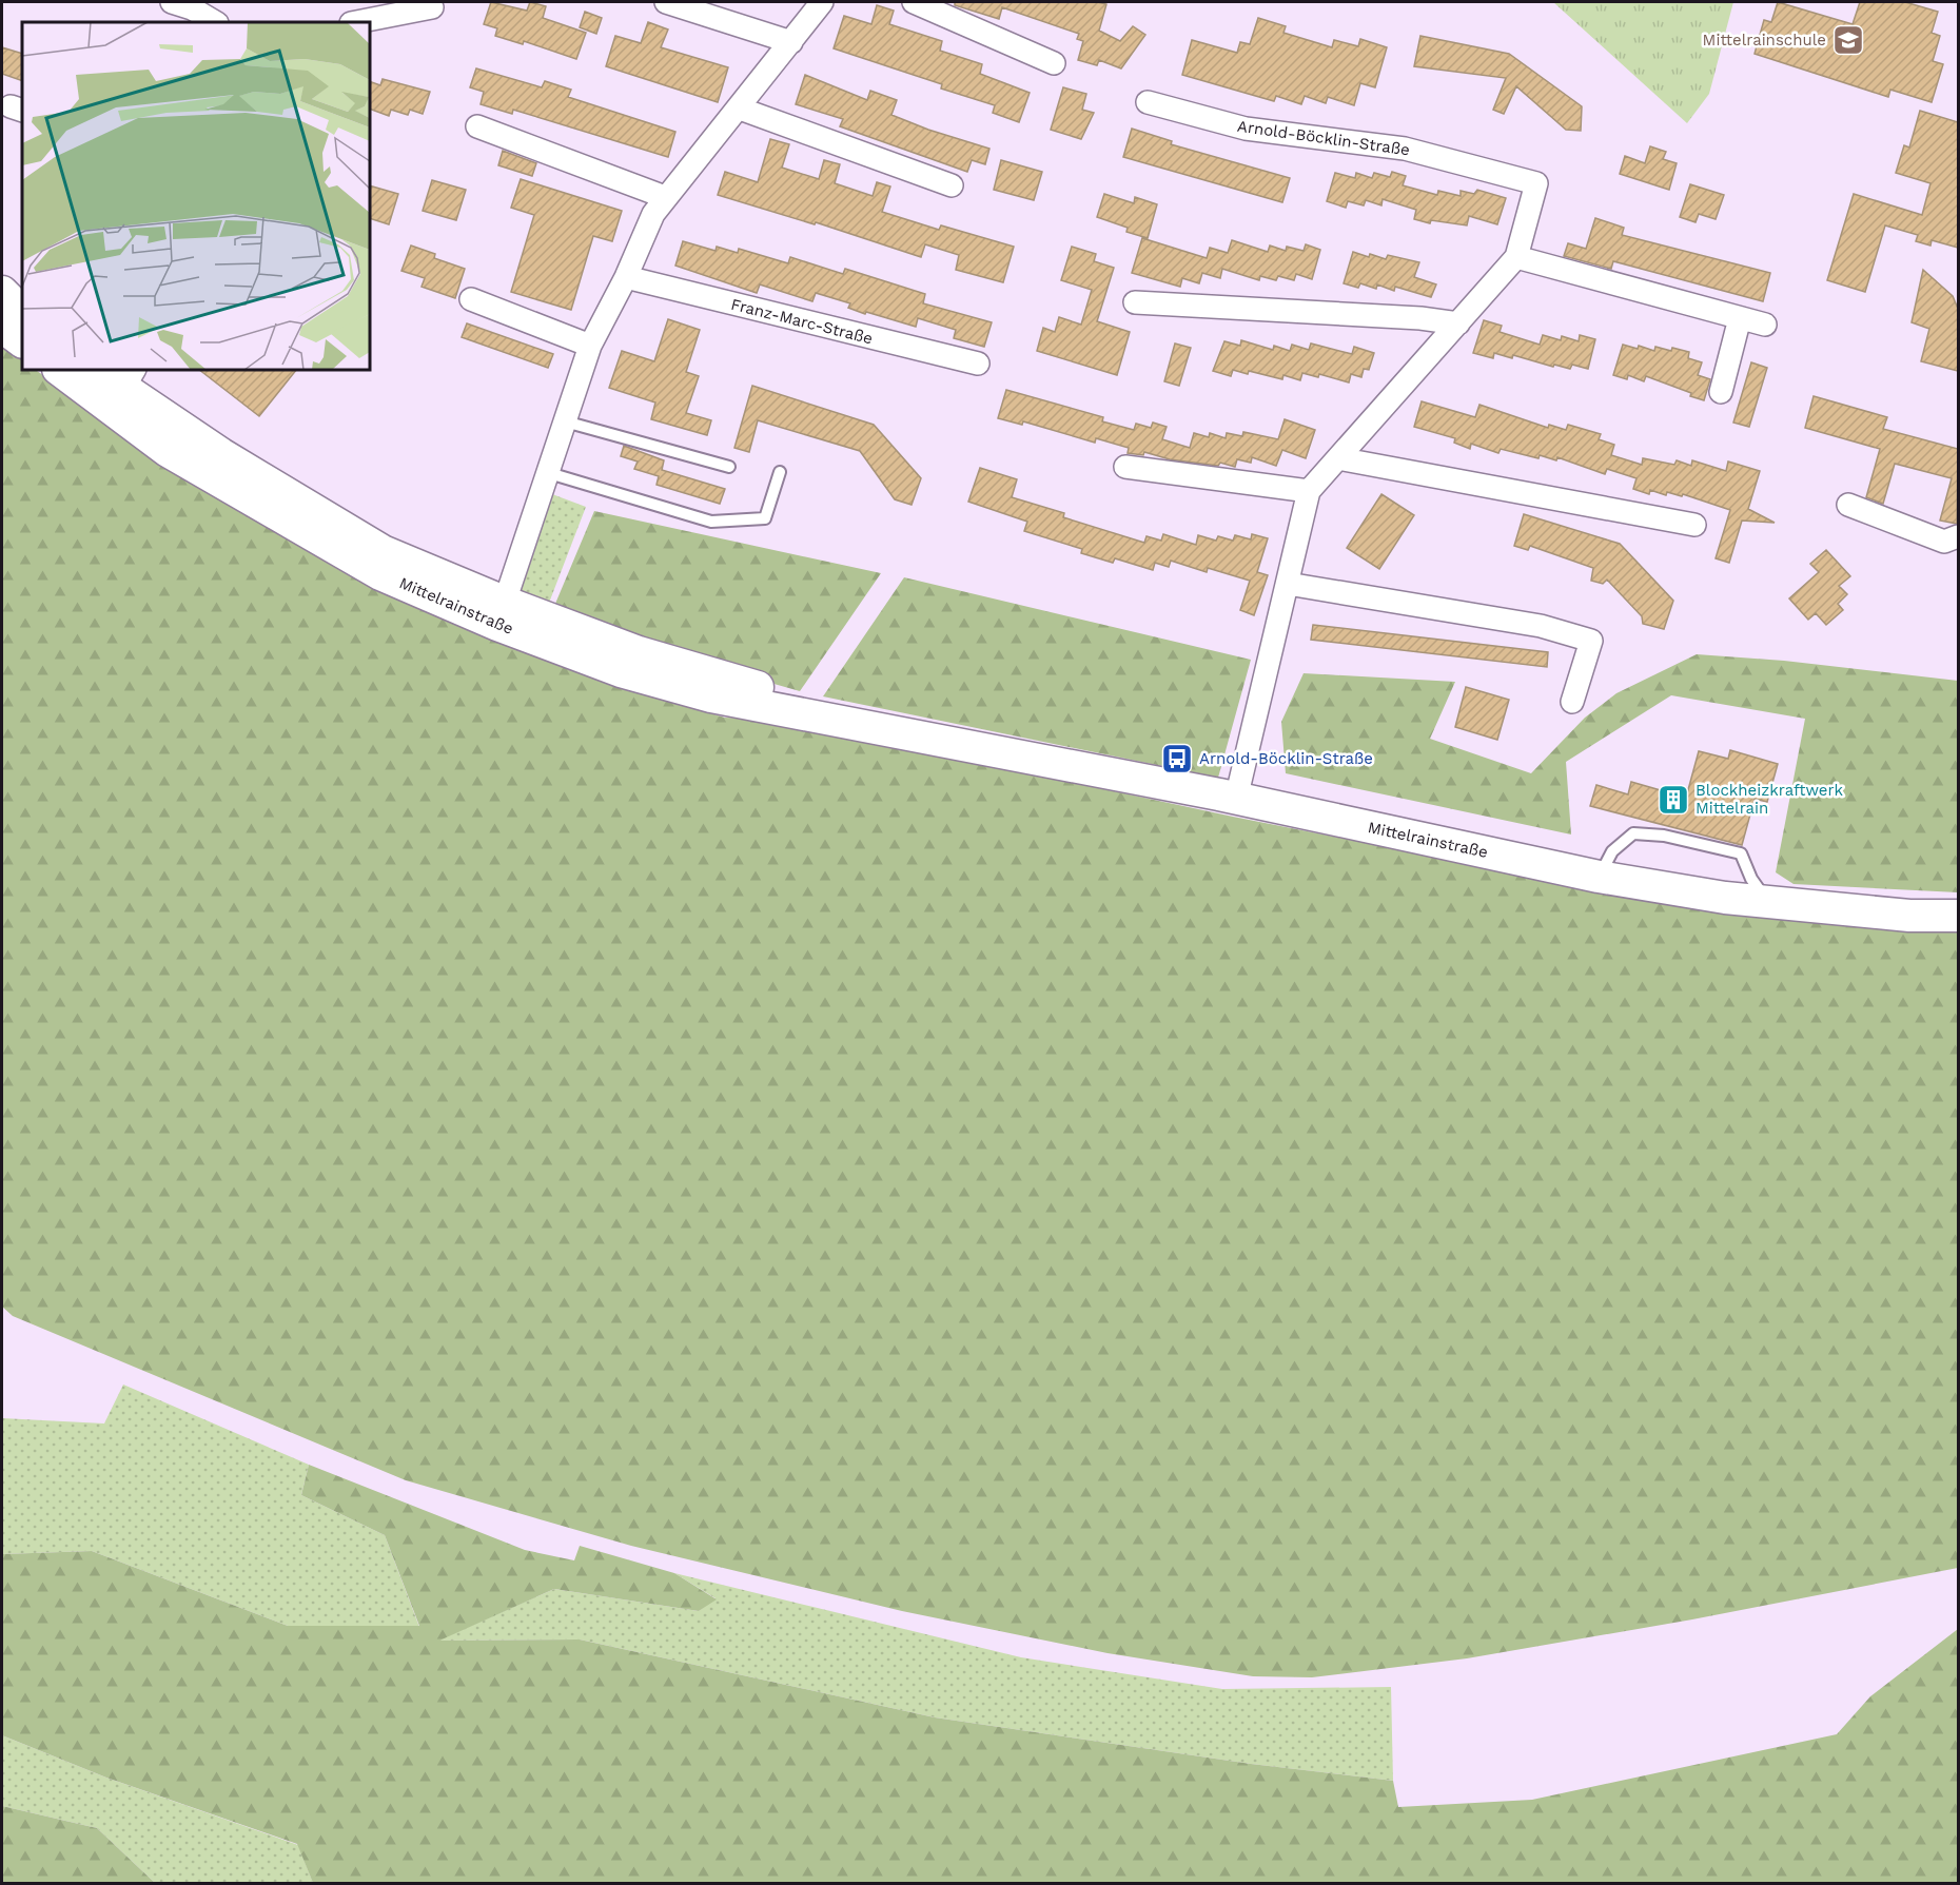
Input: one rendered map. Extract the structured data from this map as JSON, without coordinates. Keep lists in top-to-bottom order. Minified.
{"streets":{"street":["Arnold-Böcklin-Straße","Franz-Marc-Straße","Mittelrainstraße"]},"crossings":[["Arnold-Böcklin-Straße","Mittelrainstraße"]],"places":{"school or university":["Mittelrainschule"],"bus stop":["Arnold-Böcklin-Straße"],"building":["Blockheizkraftwerk Mittelrain"]}}
